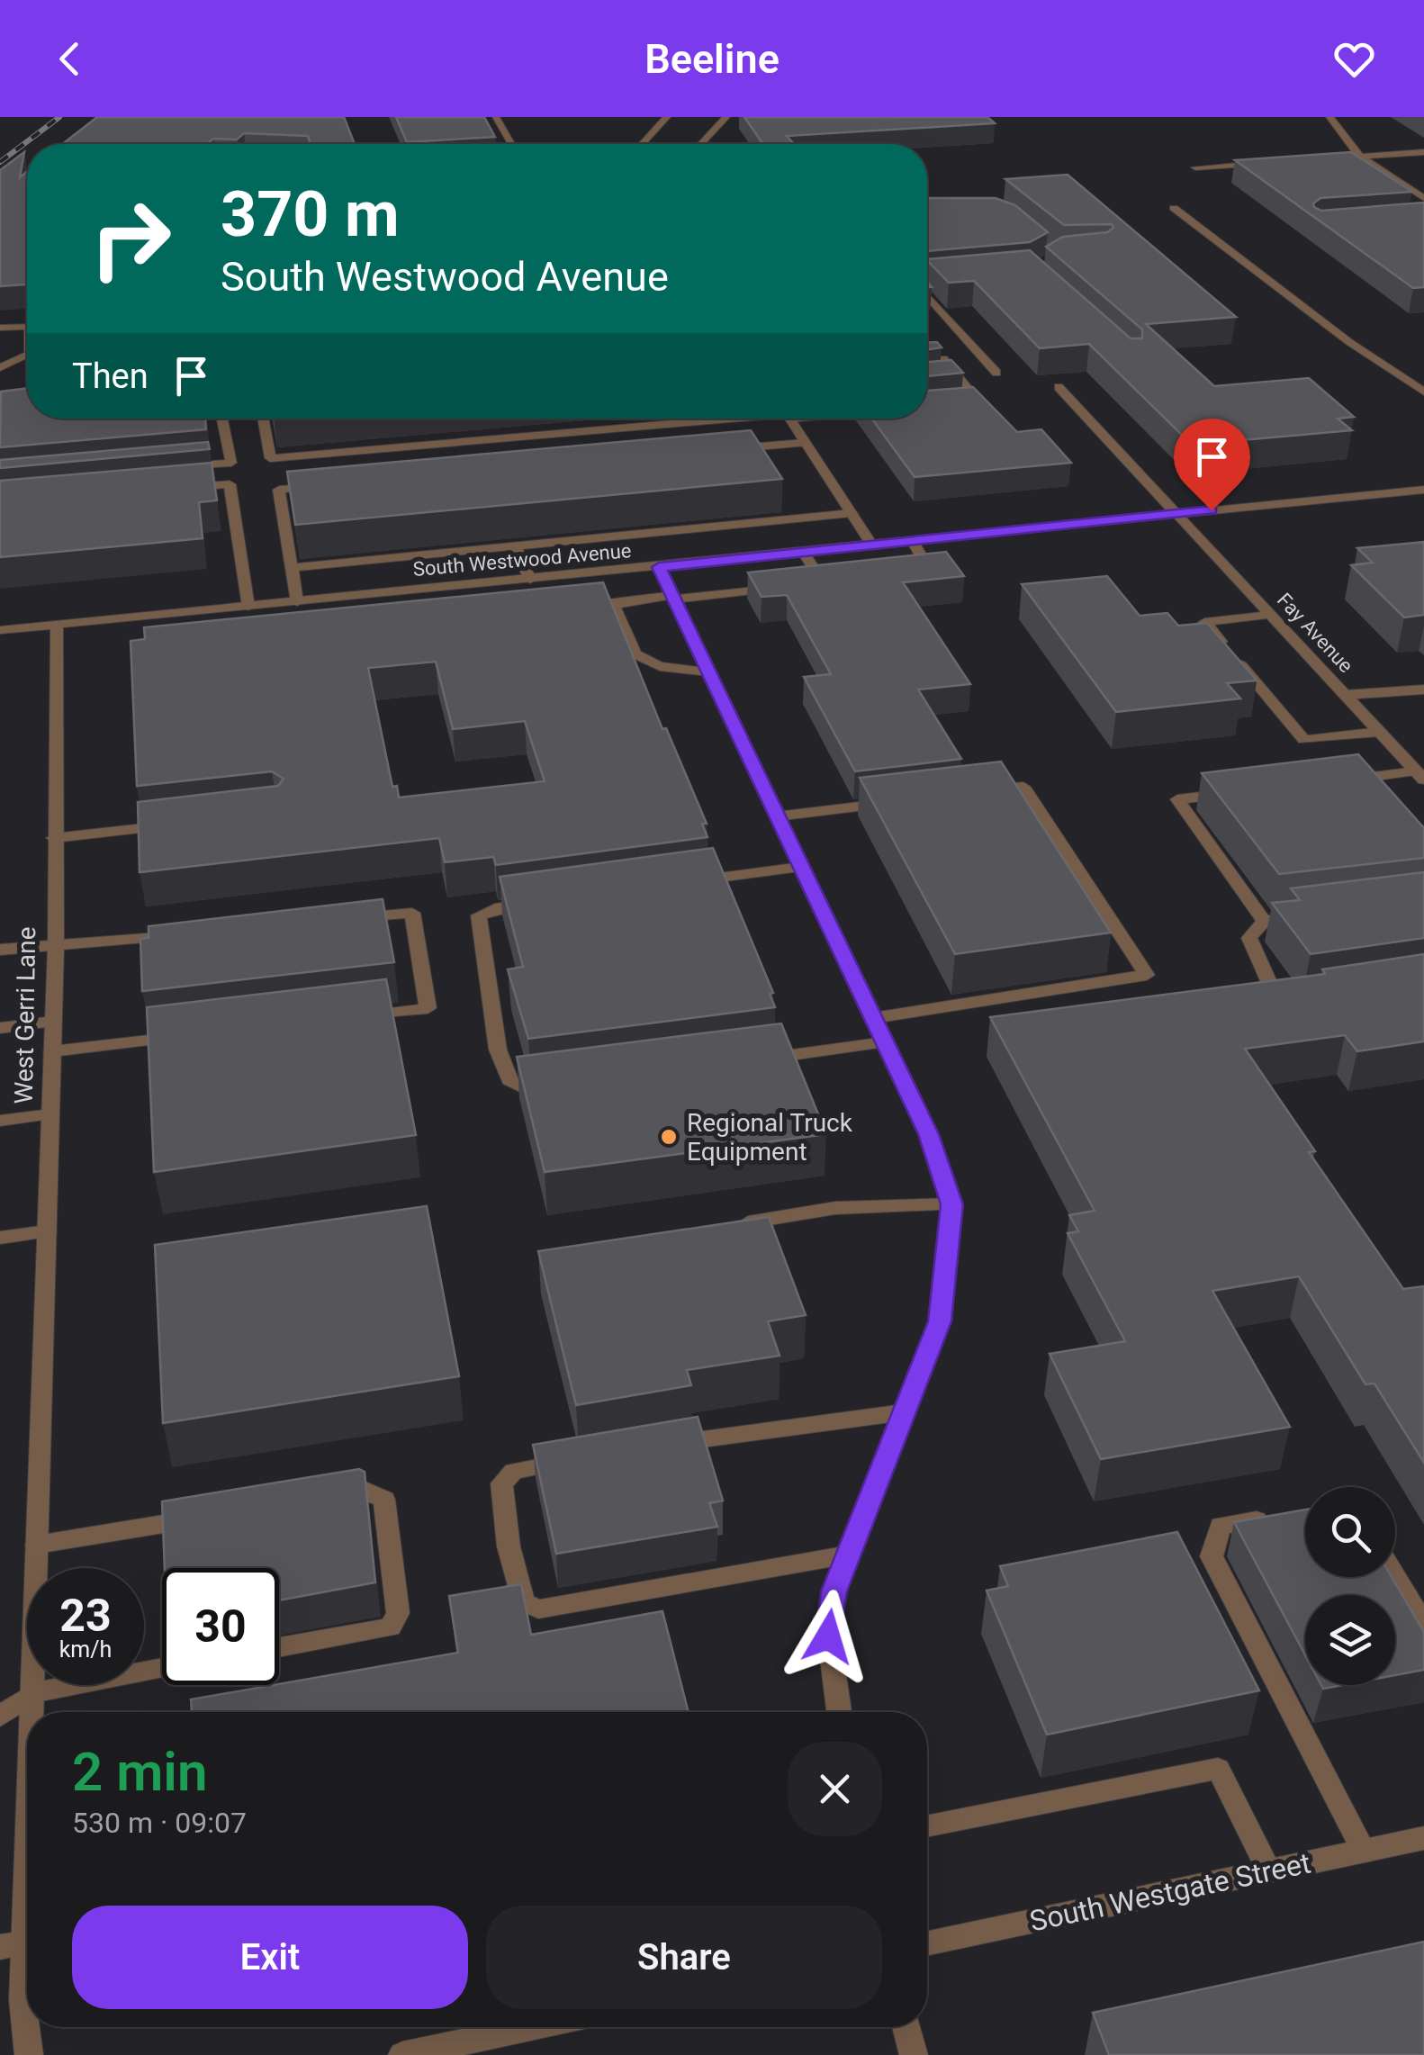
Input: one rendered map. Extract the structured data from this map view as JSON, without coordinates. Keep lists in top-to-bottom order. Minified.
{"streets":{"street":["South Westwood Avenue","Fay Avenue","West Gerri Lane","South Westgate Street"]},"crossings":[["South Westwood Avenue","Fay Avenue"],["South Westwood Avenue","West Gerri Lane"]],"places":["Regional Truck Equipment"],"page":{"header":"Beeline","turn":["370 m","South Westwood Avenue"],"then":"Then","speed":"23 km/h","limit":"30","heading":["2 min","530 m · 09:07"],"buttons":["Exit","Share"]}}
